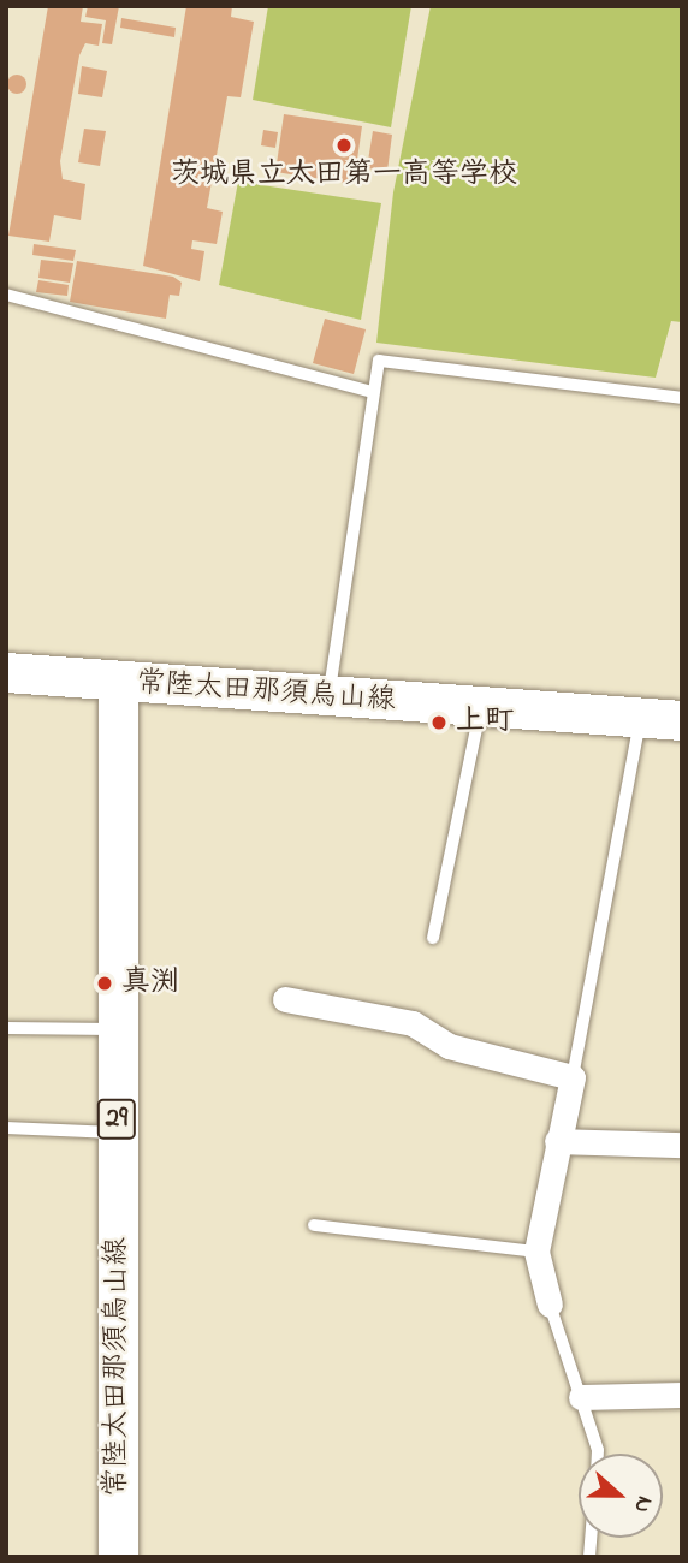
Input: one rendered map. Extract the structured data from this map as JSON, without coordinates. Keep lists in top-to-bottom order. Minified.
{"streets":{"main road":["常陸太田那須烏山線","29"]},"places":["茨城県立太田第一高等学校","上町","真渕"],"north":"right"}
